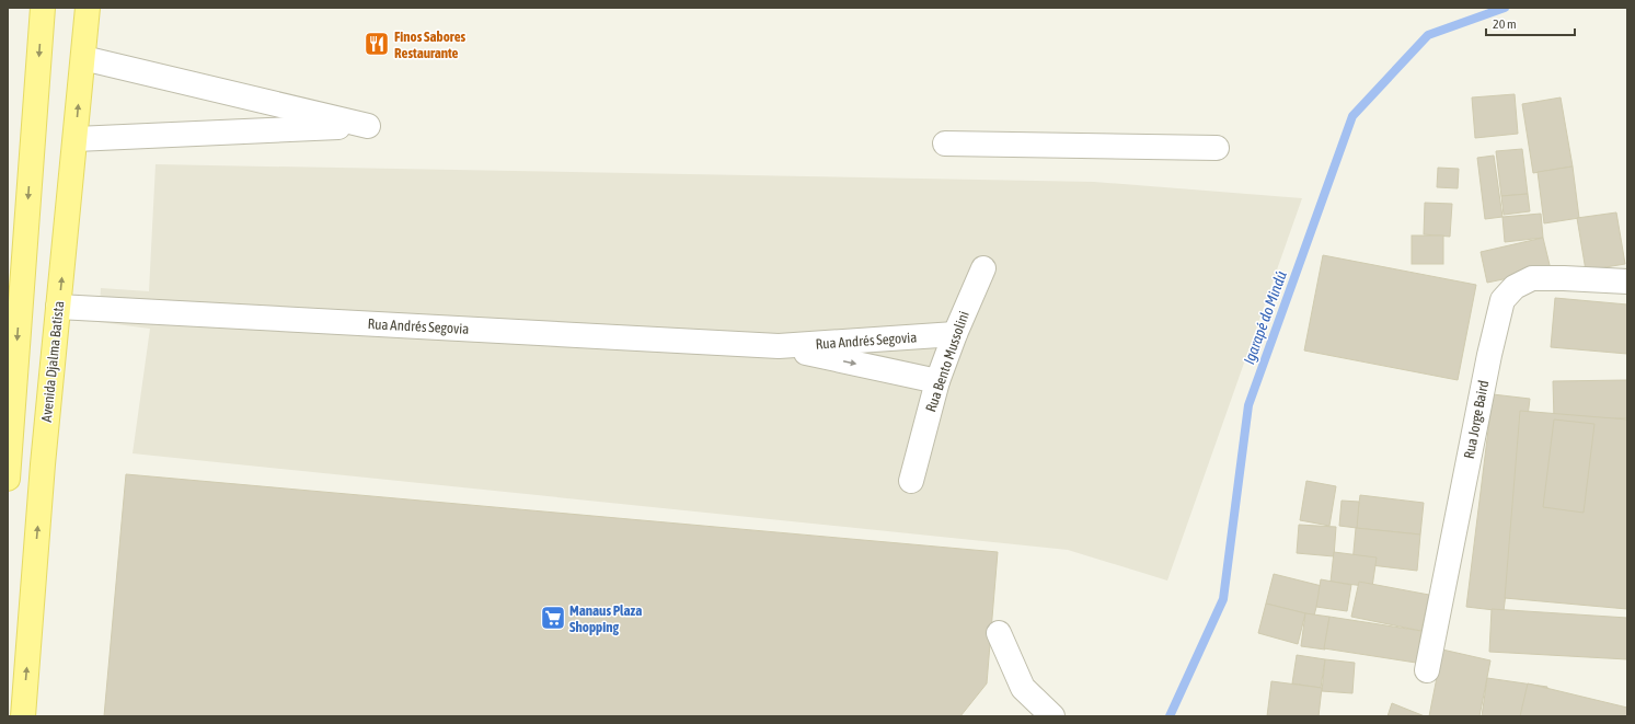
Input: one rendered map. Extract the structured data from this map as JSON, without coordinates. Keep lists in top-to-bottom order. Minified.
{"streets":{"main road":["Avenida Djalma Batista"],"street":["Rua Andrés Segovia","Rua Bento Mussolini","Rua Jorge Baird"]},"crossings":[["Rua Andrés Segovia","Avenida Djalma Batista"],["Rua Andrés Segovia","Rua Bento Mussolini"]],"water":["Igarapé do Mindú"],"places":{"restaurant":["Finos Sabores Restaurante"],"supermarket":["Manaus Plaza Shopping"]},"scale_bar":"20 m"}
